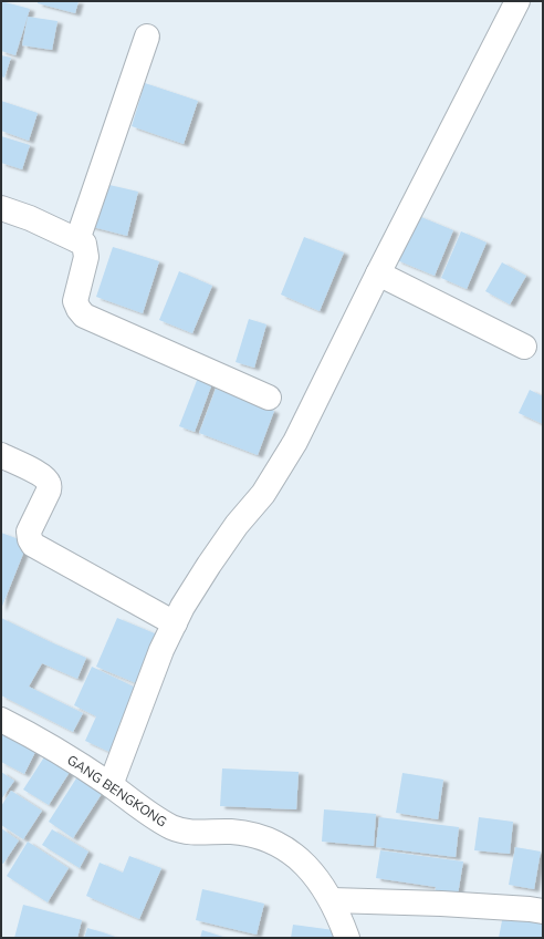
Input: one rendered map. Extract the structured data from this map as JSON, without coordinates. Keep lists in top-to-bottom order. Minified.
{"streets":{"street":["GANG BENGKONG"]}}
